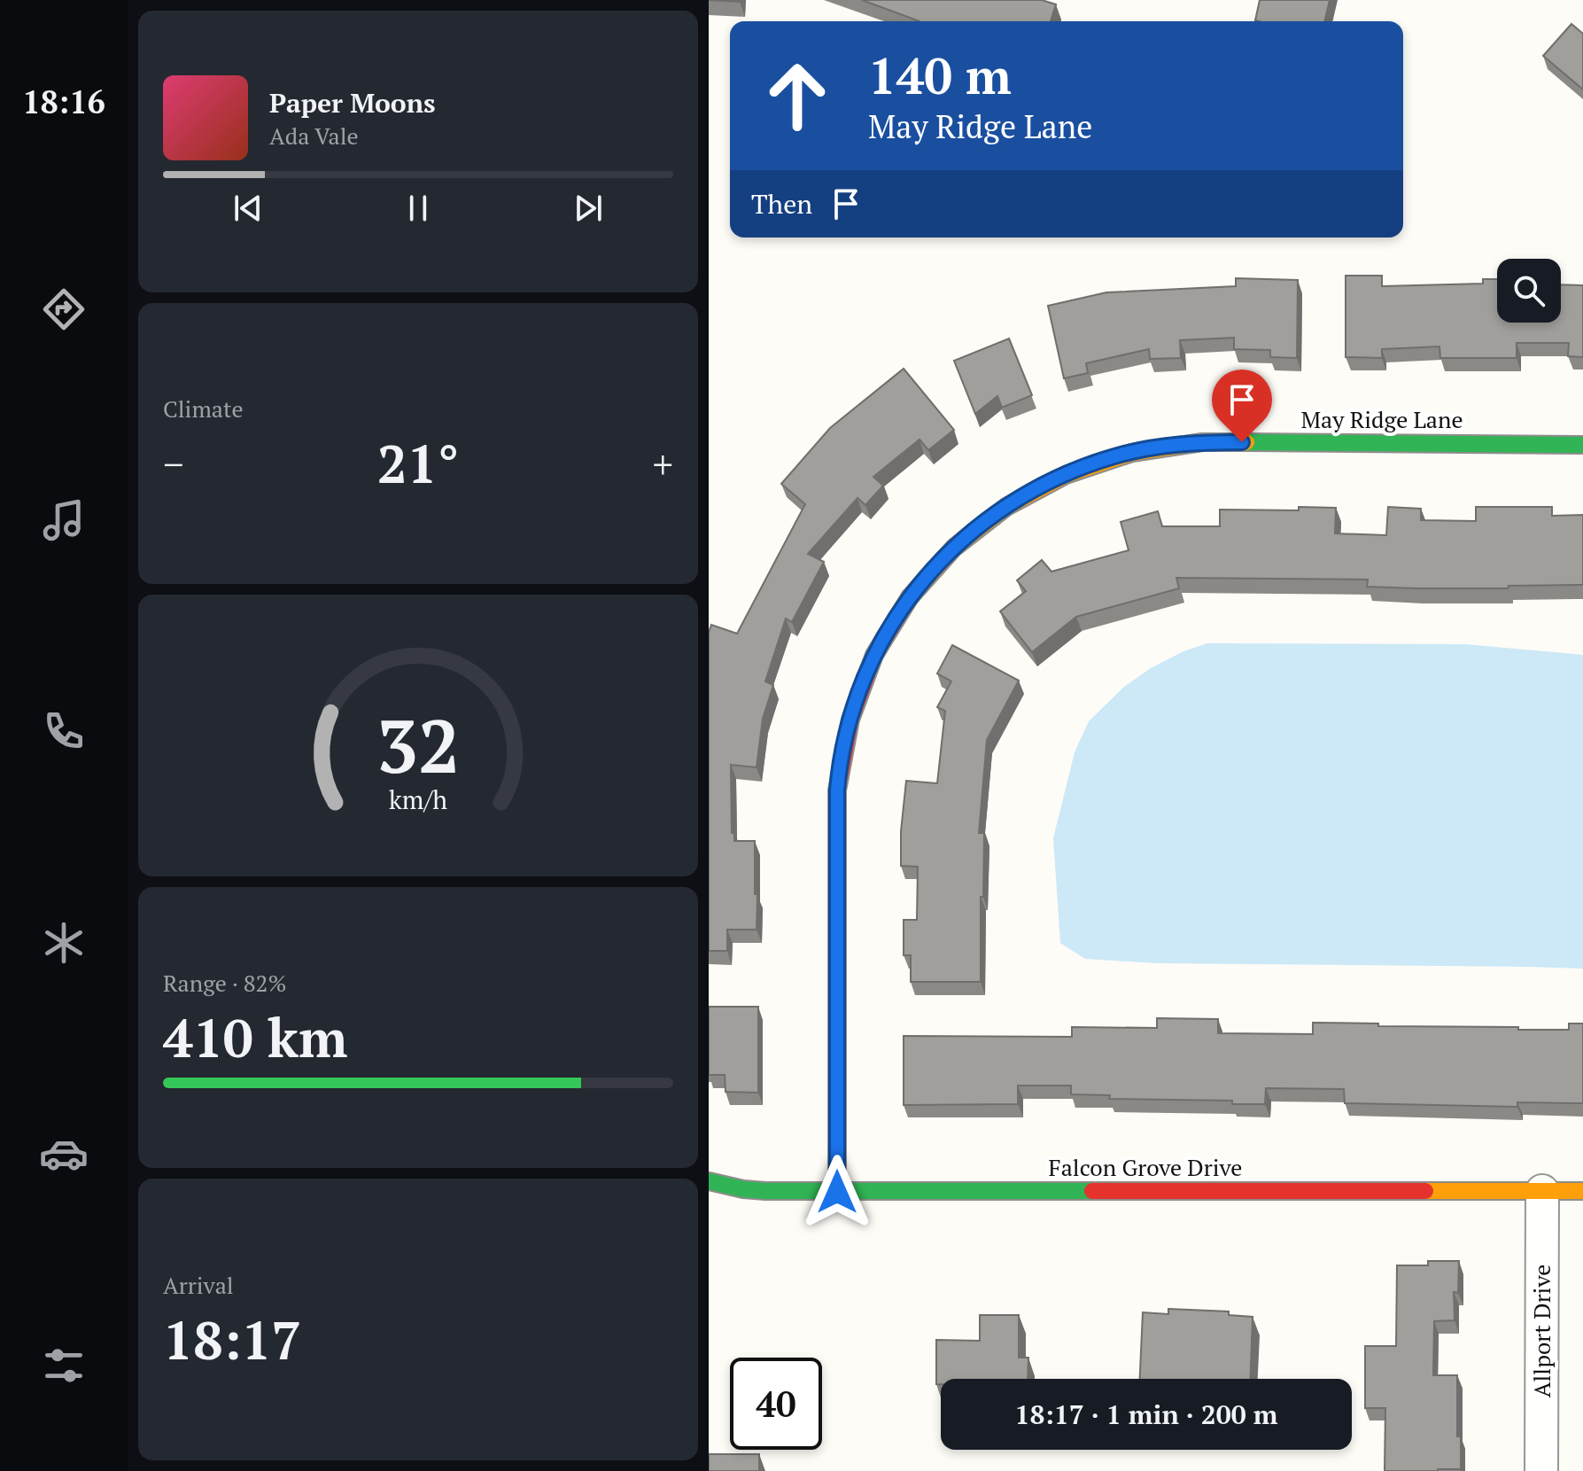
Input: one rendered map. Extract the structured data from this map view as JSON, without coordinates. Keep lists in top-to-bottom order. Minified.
{"streets":{"street":["May Ridge Lane","Falcon Grove Drive","Allport Drive"]},"crossings":[["May Ridge Lane","Falcon Grove Drive"],["Falcon Grove Drive","Allport Drive"]],"page":{"tabs":"18:16","turn":["140 m","May Ridge Lane"],"song":["Paper Moons","Ada Vale"],"then":"Then","tile":["Climate",["Range · 82%","410 km"],["Arrival","18:17"]],"heat":["−","21°","+"],"limit":"40","trip":"18:17 · 1 min · 200 m","gauge":["32","km/h"]}}
